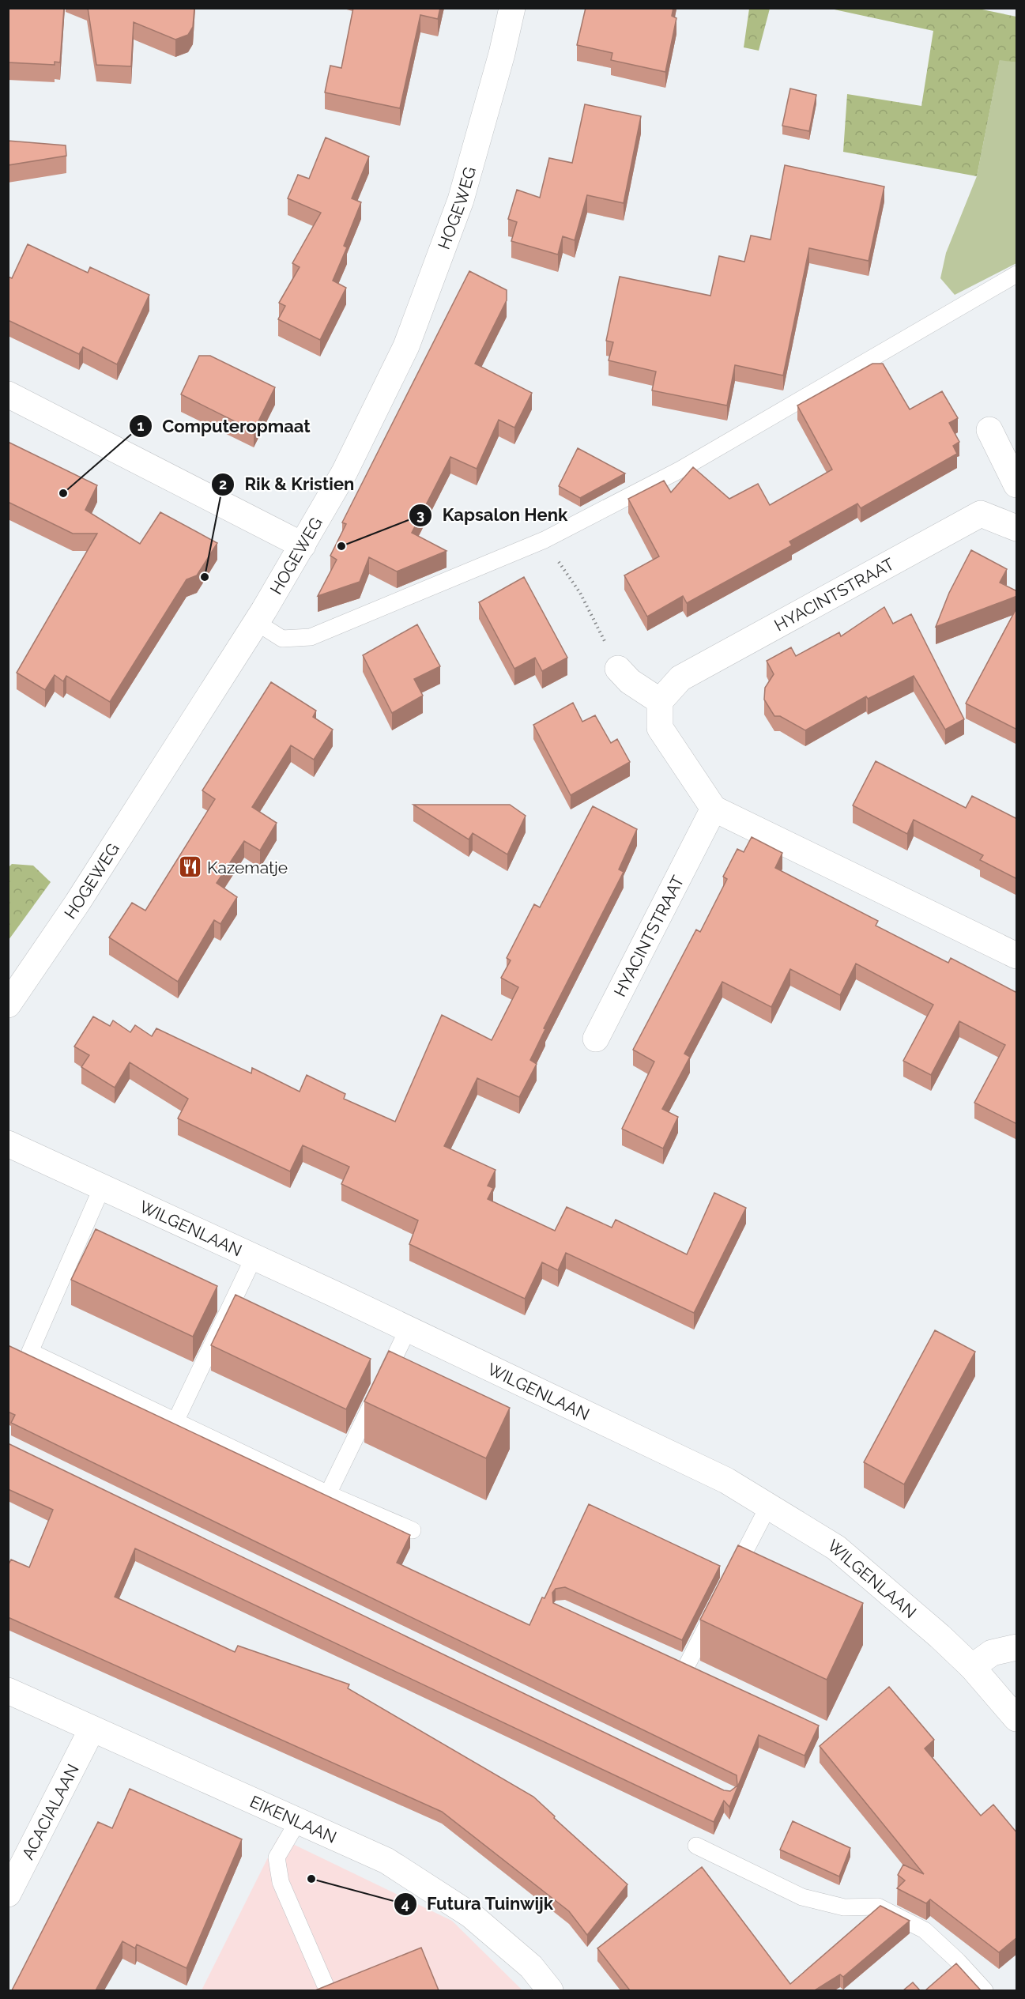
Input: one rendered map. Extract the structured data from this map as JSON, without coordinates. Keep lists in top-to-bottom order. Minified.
{"streets":{"street":["HOGEWEG","HYACINTSTRAAT","WILGENLAAN","ACACIALAAN","EIKENLAAN"]},"crossings":[["ACACIALAAN","EIKENLAAN"]],"places":{"other":["Computeropmaat","Kapsalon Henk","Rik & Kristien","Futura Tuinwijk"],"restaurant":["Kazematje"]}}
